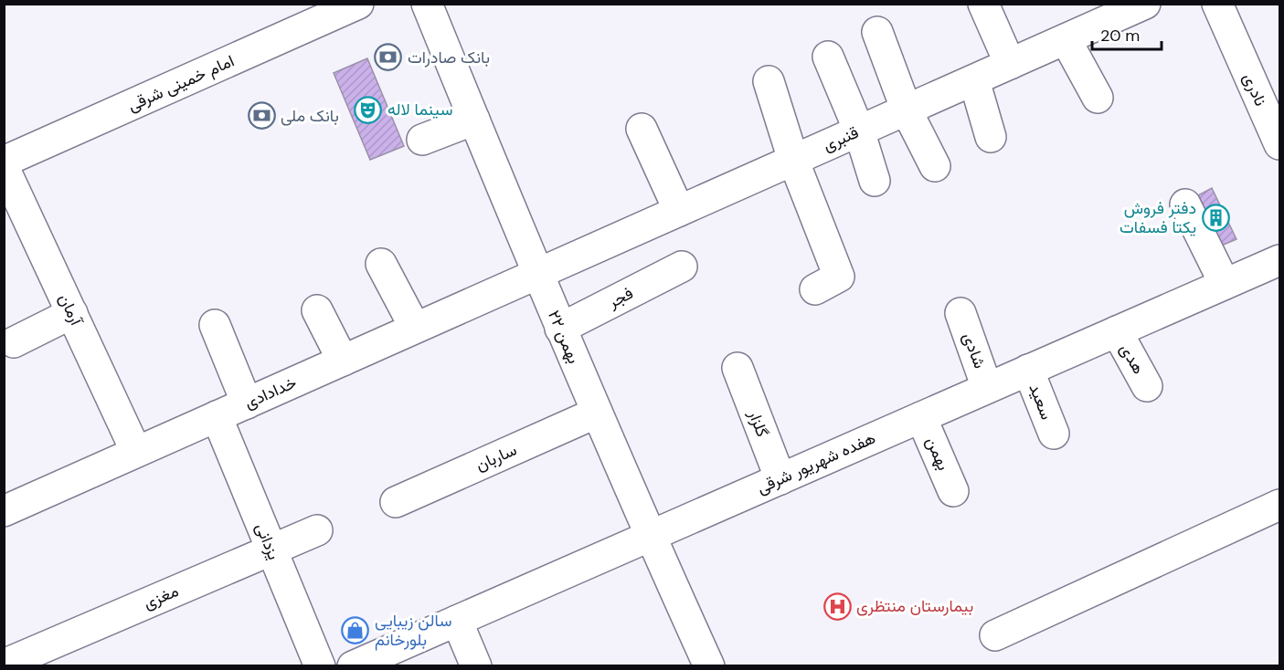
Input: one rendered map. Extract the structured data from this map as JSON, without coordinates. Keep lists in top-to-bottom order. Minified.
{"streets":{"street":["امام خمینی شرقی","نادری","قنبری","فجر","آرمان","۲۲ بهمن","شادی","هدی","خدادادی","سعید","گلزار","بهمن","ساربان","هفده شهریور شرقی","یزدانی","مغزی"]},"crossings":[["قنبری","۲۲ بهمن"],["قنبری","خدادادی"],["فجر","۲۲ بهمن"],["آرمان","خدادادی"],["۲۲ بهمن","خدادادی"],["۲۲ بهمن","ساربان"],["۲۲ بهمن","هفده شهریور شرقی"],["شادی","هفده شهریور شرقی"],["هدی","هفده شهریور شرقی"],["خدادادی","یزدانی"],["سعید","هفده شهریور شرقی"],["گلزار","هفده شهریور شرقی"],["بهمن","هفده شهریور شرقی"],["یزدانی","مغزی"]],"places":{"bank":["بانک صادرات","بانک ملی"],"theatre":["سینما لاله"],"building":["دفتر فروش یکتا فسفات"],"hospital":["بیمارستان منتظری"],"shop":["سالن زیبایی بلورخانم"]},"scale_bar":"20 m"}
